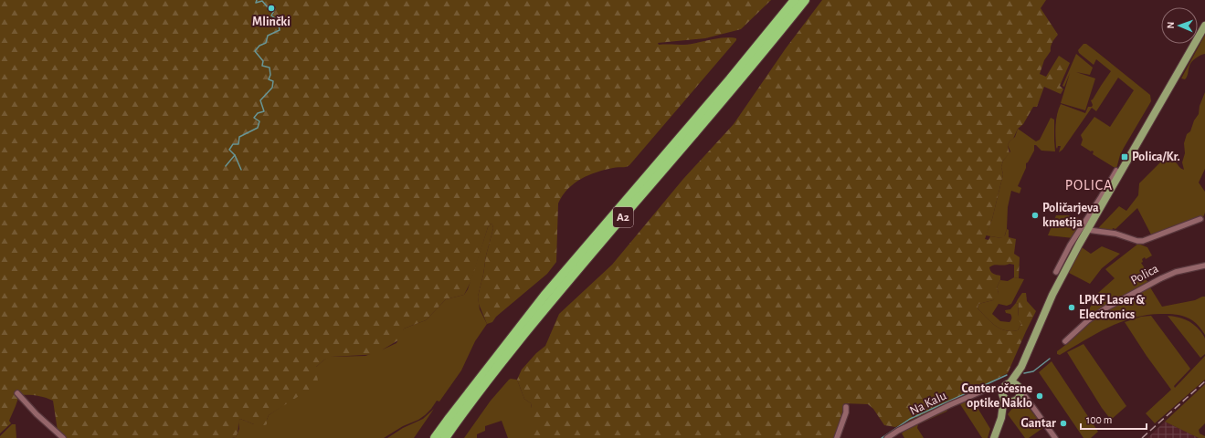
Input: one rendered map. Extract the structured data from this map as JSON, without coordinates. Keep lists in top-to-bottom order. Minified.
{"streets":{"highway":["A2"],"street":["Polica","Na Kalu"]},"districts":["POLICA"],"places":{"other":["Mlinčki","Poličarjeva kmetija","LPKF Laser & Electronics","Center očesne optike Naklo","Gantar"],"transit":["Polica/Kr."]},"scale_bar":"100 m","north":"left"}
